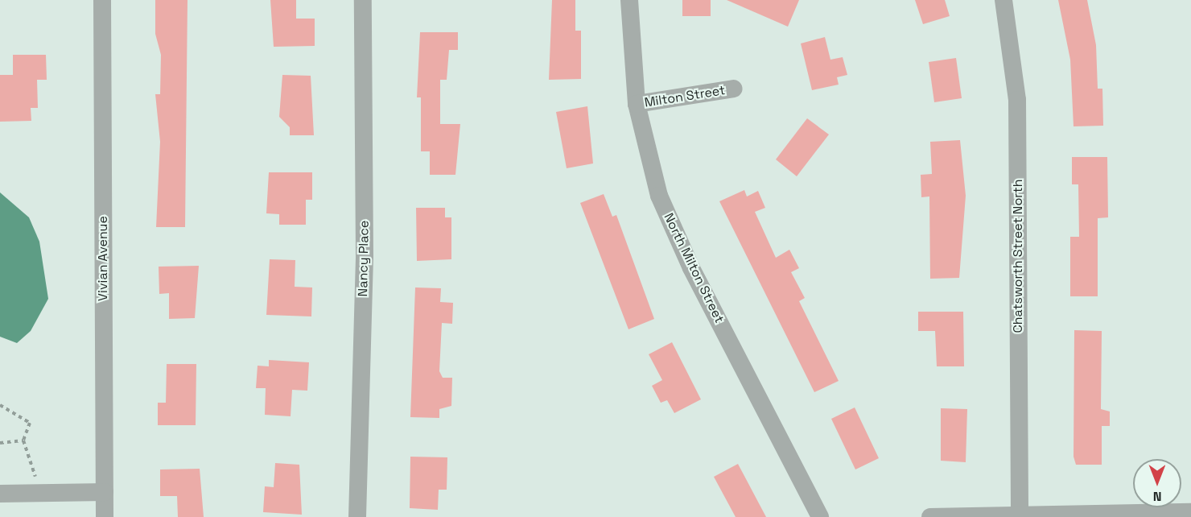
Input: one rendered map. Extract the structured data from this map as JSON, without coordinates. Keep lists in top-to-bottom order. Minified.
{"streets":{"street":["Milton Street","Chatsworth Street North","Vivian Avenue","Nancy Place","North Milton Street"]},"crossings":[["Milton Street","North Milton Street"]],"north":"bottom"}
